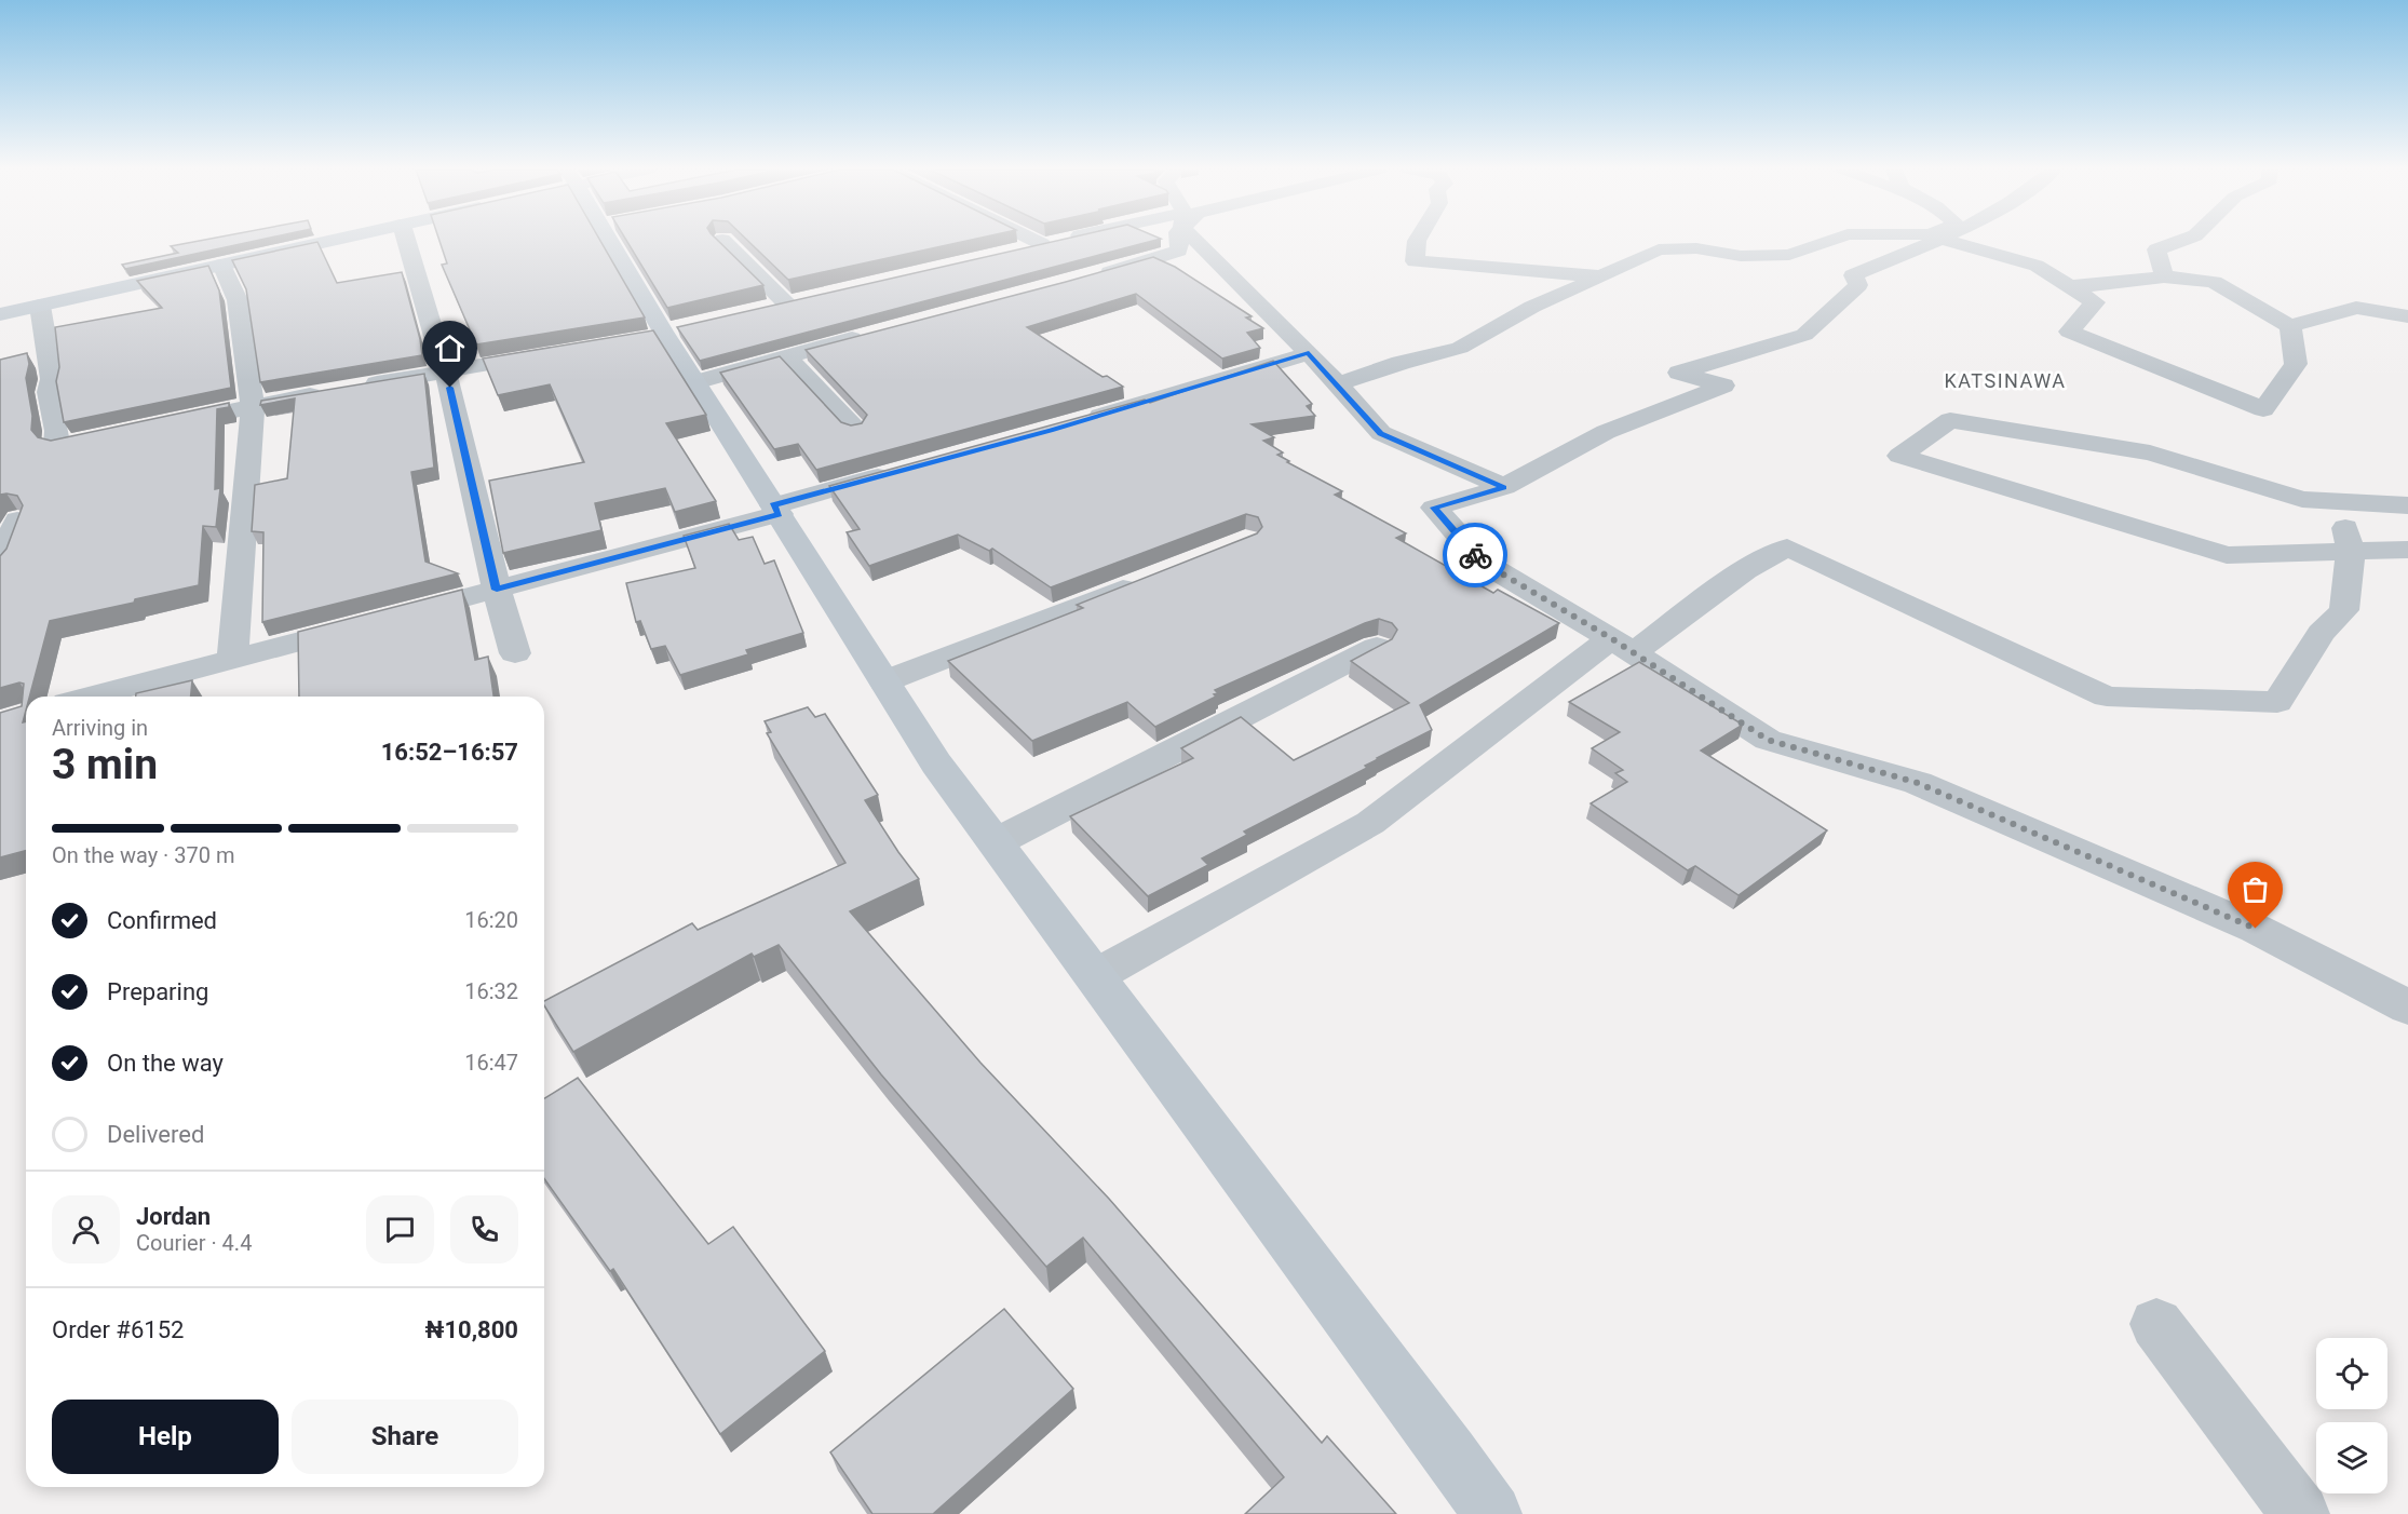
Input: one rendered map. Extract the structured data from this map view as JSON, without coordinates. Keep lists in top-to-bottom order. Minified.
{"districts":["KATSINAWA"],"page":{"heading":["3 min","Arriving in","16:52–16:57"],"panel":["Jordan","Courier · 4.4","Order #6152","₦10,800"],"bar":"On the way · 370 m","list":[["Confirmed","16:20"],["Preparing","16:32"],["On the way","16:47"],"Delivered"],"buttons":["Help","Share"]}}
